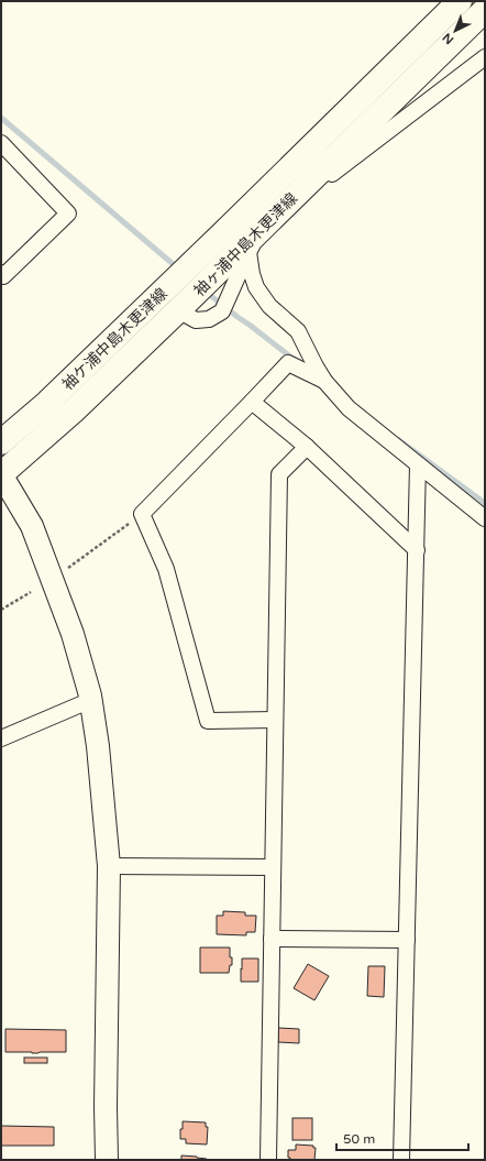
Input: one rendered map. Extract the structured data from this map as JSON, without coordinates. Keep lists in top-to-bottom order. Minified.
{"streets":{"main road":["袖ヶ浦中島木更津線","袖ケ浦中島木更津線"]},"crossings":[["袖ヶ浦中島木更津線","袖ケ浦中島木更津線"]],"scale_bar":"50 m","north":"bottom left"}
